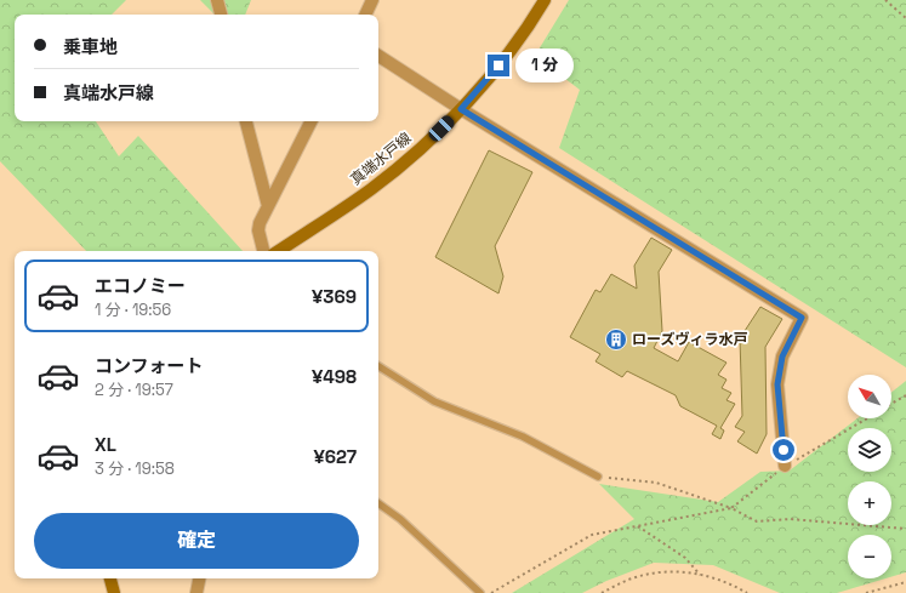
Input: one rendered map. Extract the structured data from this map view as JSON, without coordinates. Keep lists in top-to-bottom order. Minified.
{"streets":{"main road":["真端水戸線"]},"places":{"building":["ローズヴィラ水戸"]},"north":"top left","page":{"banner":["乗車地","真端水戸線"],"bubble":"1 分","list":[{"name":"エコノミー","note":"1 分 · 19:56","value":"¥369"},{"name":"コンフォート","note":"2 分 · 19:57","value":"¥498"},{"name":"XL","note":"3 分 · 19:58","value":"¥627"}],"map_buttons":["+","−"],"buttons":"確定"}}
